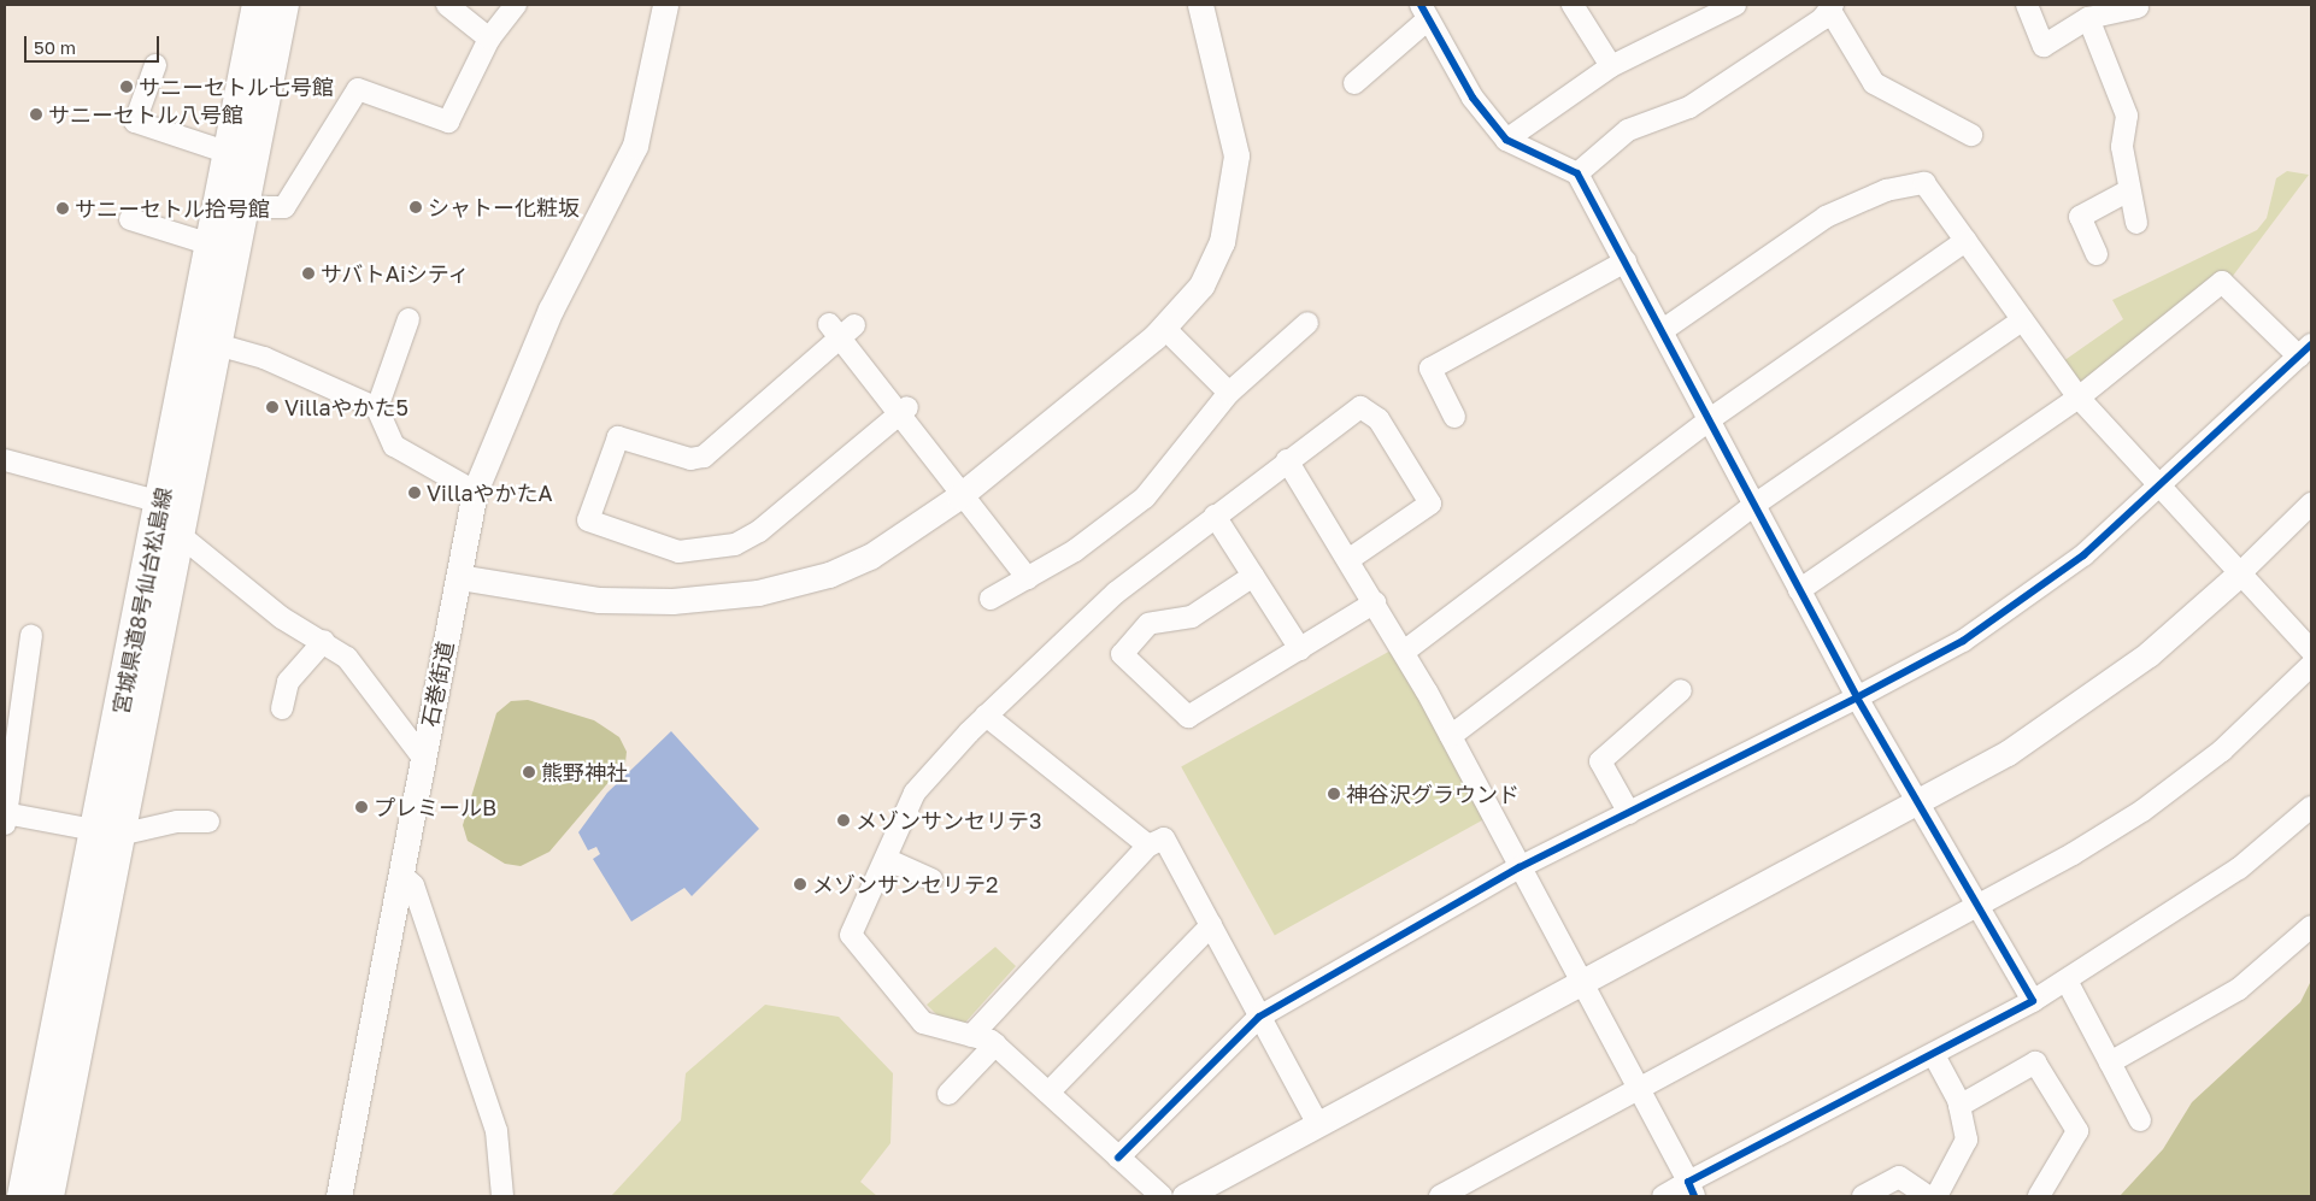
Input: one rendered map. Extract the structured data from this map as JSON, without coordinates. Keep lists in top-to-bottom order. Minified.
{"streets":{"main road":["宮城県道8号仙台松島線"],"street":["石巻街道"]},"places":["サニーセトル七号館","サニーセトル八号館","シャトー化粧坂","サニーセトル拾号館","サバトAiシティ","Villaやかた5","VillaやかたA","熊野神社","神谷沢グラウンド","プレミールB","メゾンサンセリテ3","メゾンサンセリテ2"],"scale_bar":"50 m"}
